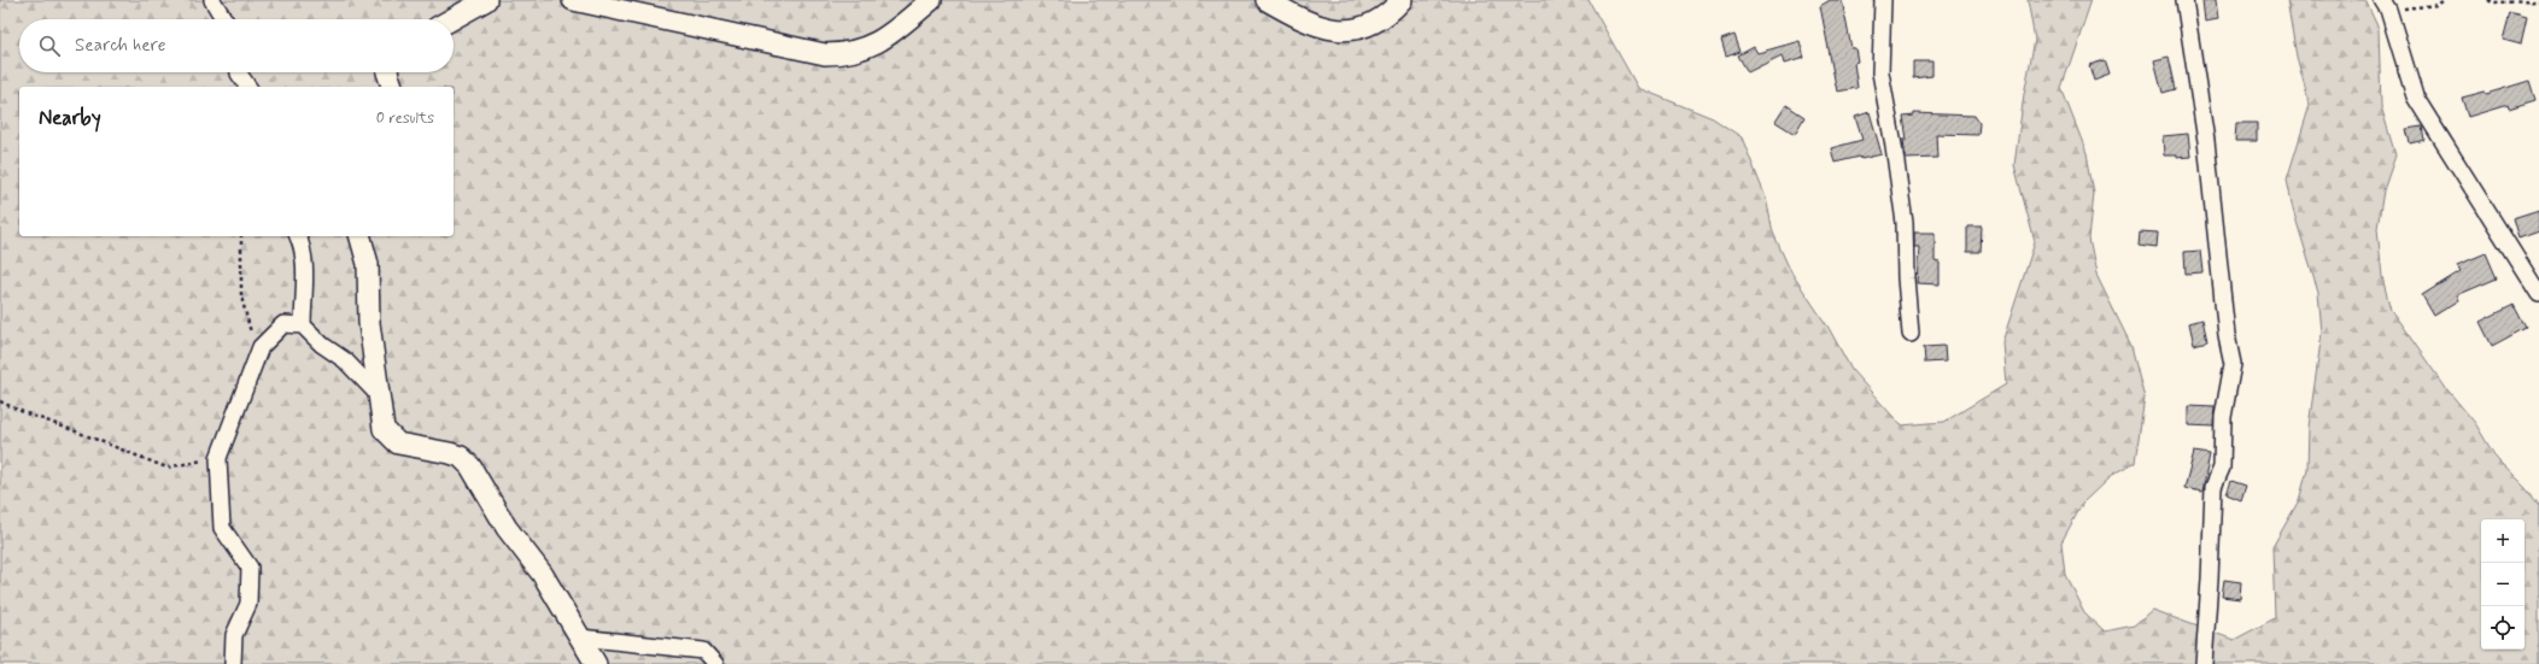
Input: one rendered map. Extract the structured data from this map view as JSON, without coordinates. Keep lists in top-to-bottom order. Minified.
{"page":{"search":"Search here","heading":["Nearby","0 results"],"map_buttons":["+","−"]}}
